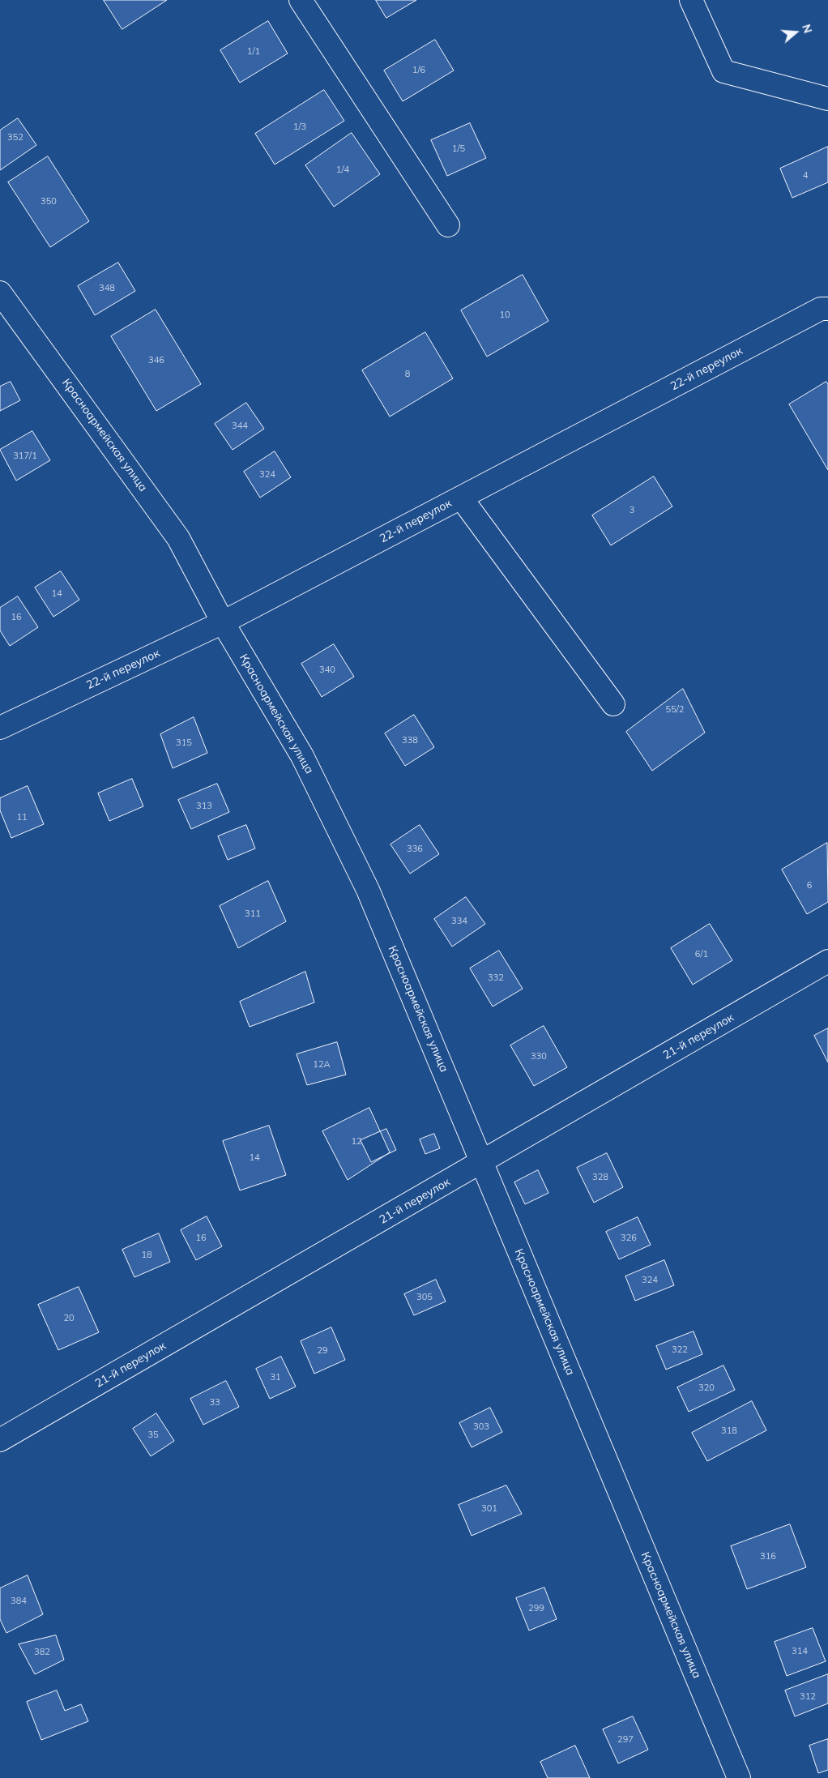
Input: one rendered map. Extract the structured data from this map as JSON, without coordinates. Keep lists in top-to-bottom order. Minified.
{"streets":{"street":["22-й переулок","Красноармейская улица","21-й переулок"]},"crossings":[["22-й переулок","Красноармейская улица"],["Красноармейская улица","21-й переулок"]],"house_numbers":["1/1","1/6","1/3","352","1/5","1/4","4","350","348","10","346","8","344","317/1","324","3","14","16","340","55/2","338","315","313","11","336","6","311","334","6/1","332","330","12А","12","14","328","16","326","18","324","305","20","322","29","31","320","33","303","318","35","301","316","384","299","314","382","312","297"],"north":"right"}
